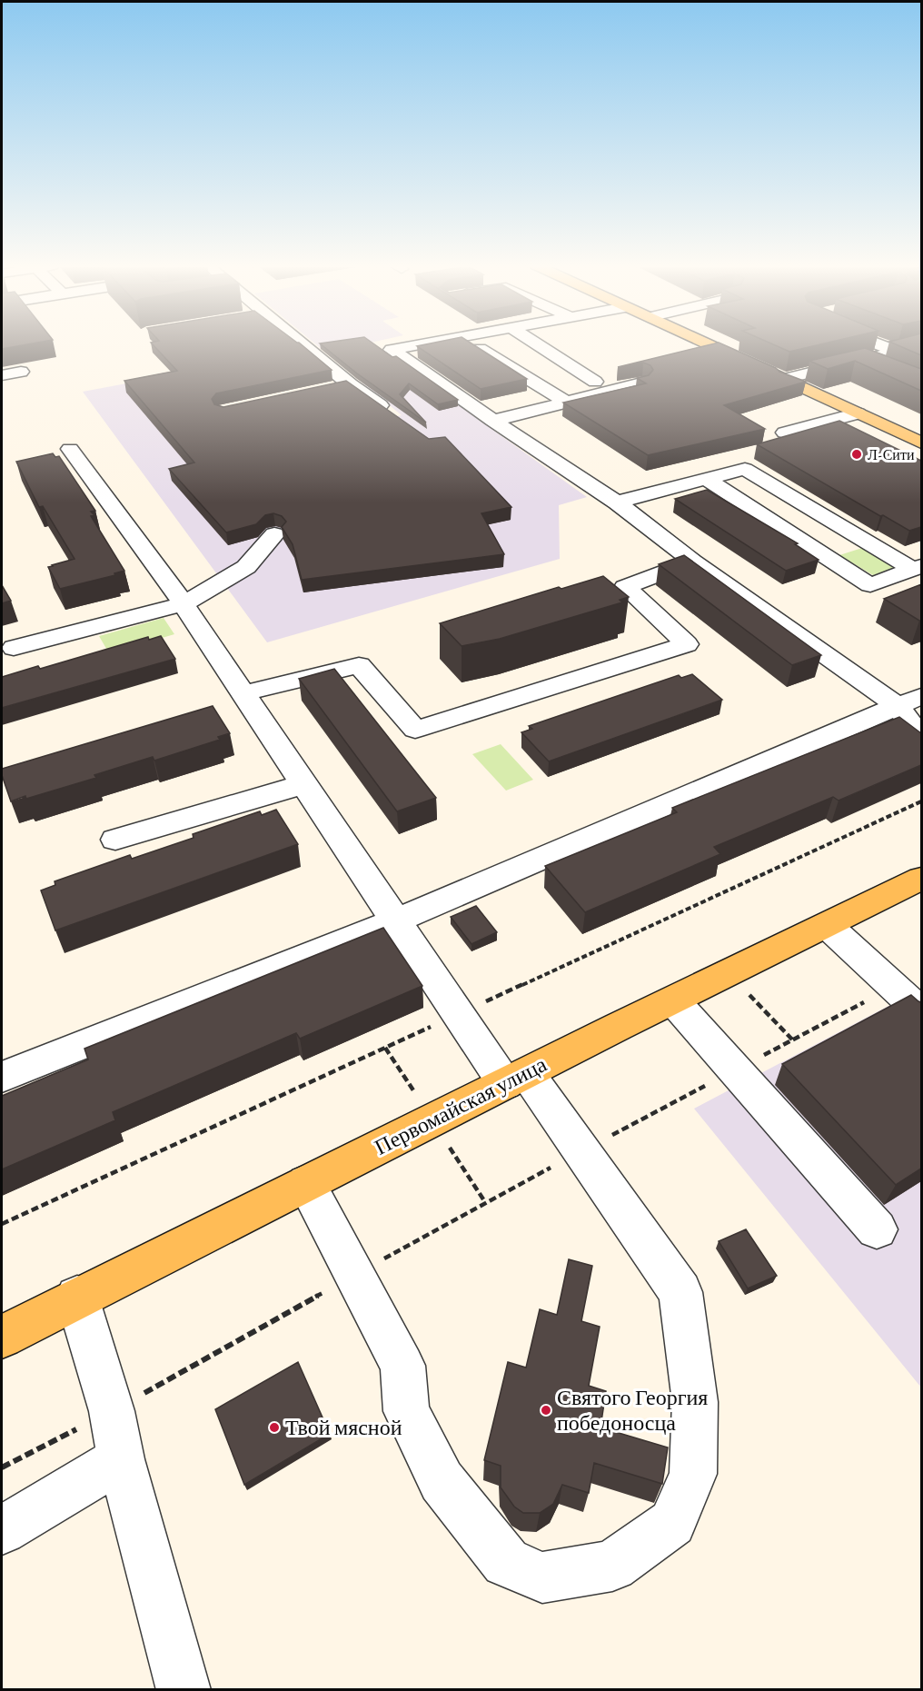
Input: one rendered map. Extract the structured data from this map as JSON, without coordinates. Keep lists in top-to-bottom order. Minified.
{"streets":{"main road":["Первомайская улица"]},"places":["Л-Сити","Святого Георгия победоносца","Твой мясной"]}
